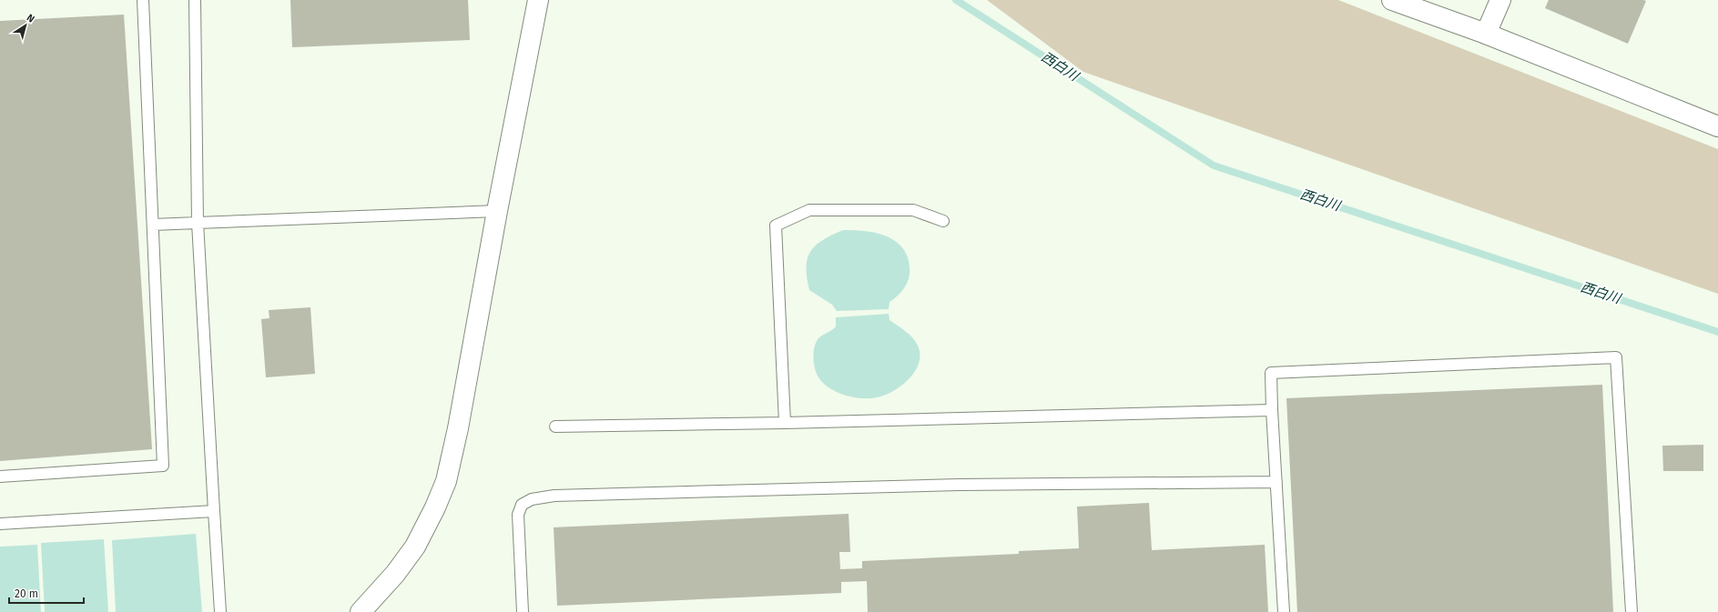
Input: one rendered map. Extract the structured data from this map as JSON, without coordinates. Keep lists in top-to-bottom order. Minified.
{"water":["西白川"],"scale_bar":"20 m","north":"top right"}
